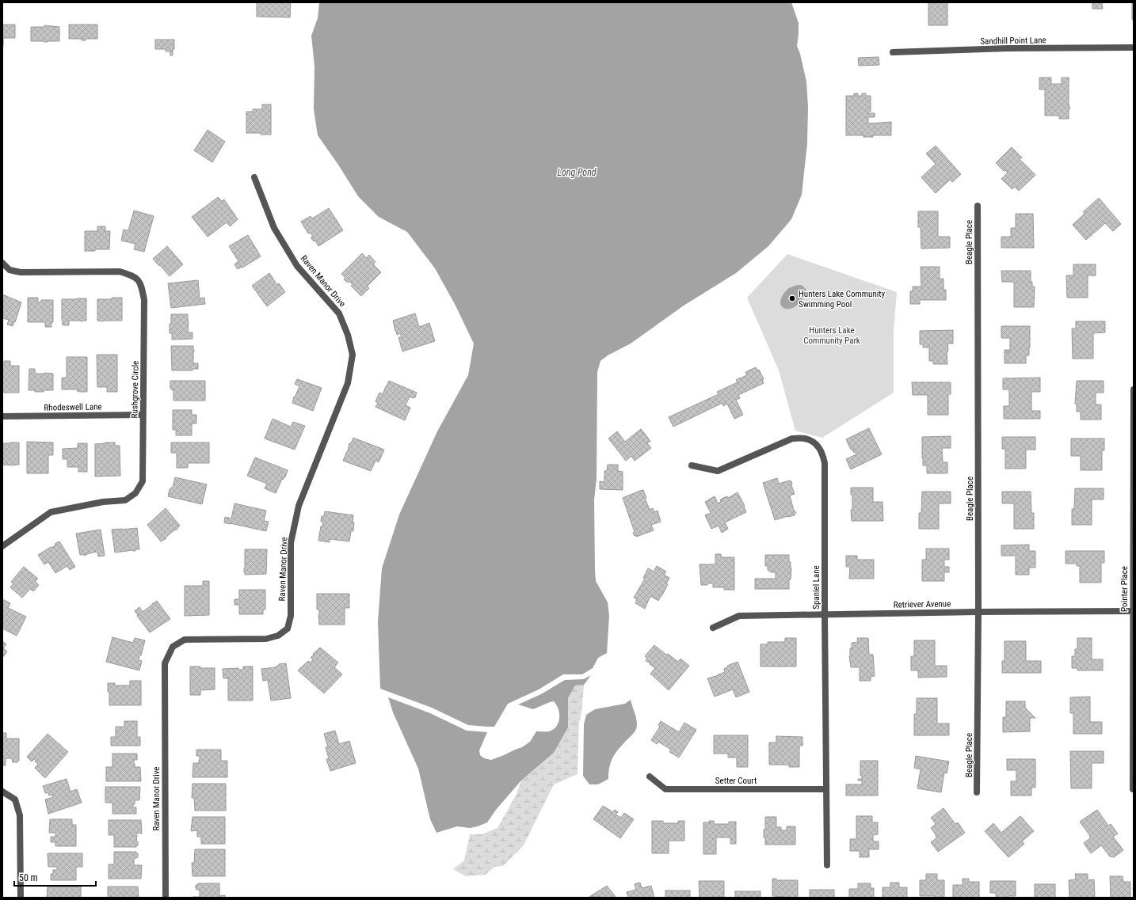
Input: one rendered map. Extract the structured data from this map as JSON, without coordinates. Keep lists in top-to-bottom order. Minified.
{"streets":{"street":["Sandhill Point Lane","Beagle Place","Raven Manor Drive","Rushgrove Circle","Rhodeswell Lane","Spaniel Lane","Pointer Place","Retriever Avenue","Setter Court"]},"crossings":[["Beagle Place","Retriever Avenue"],["Rushgrove Circle","Rhodeswell Lane"],["Spaniel Lane","Retriever Avenue"],["Spaniel Lane","Setter Court"],["Pointer Place","Retriever Avenue"]],"water":["Long Pond"],"parks":["Hunters Lake Community Park"],"places":["Hunters Lake Community Swimming Pool"],"scale_bar":"50 m"}
